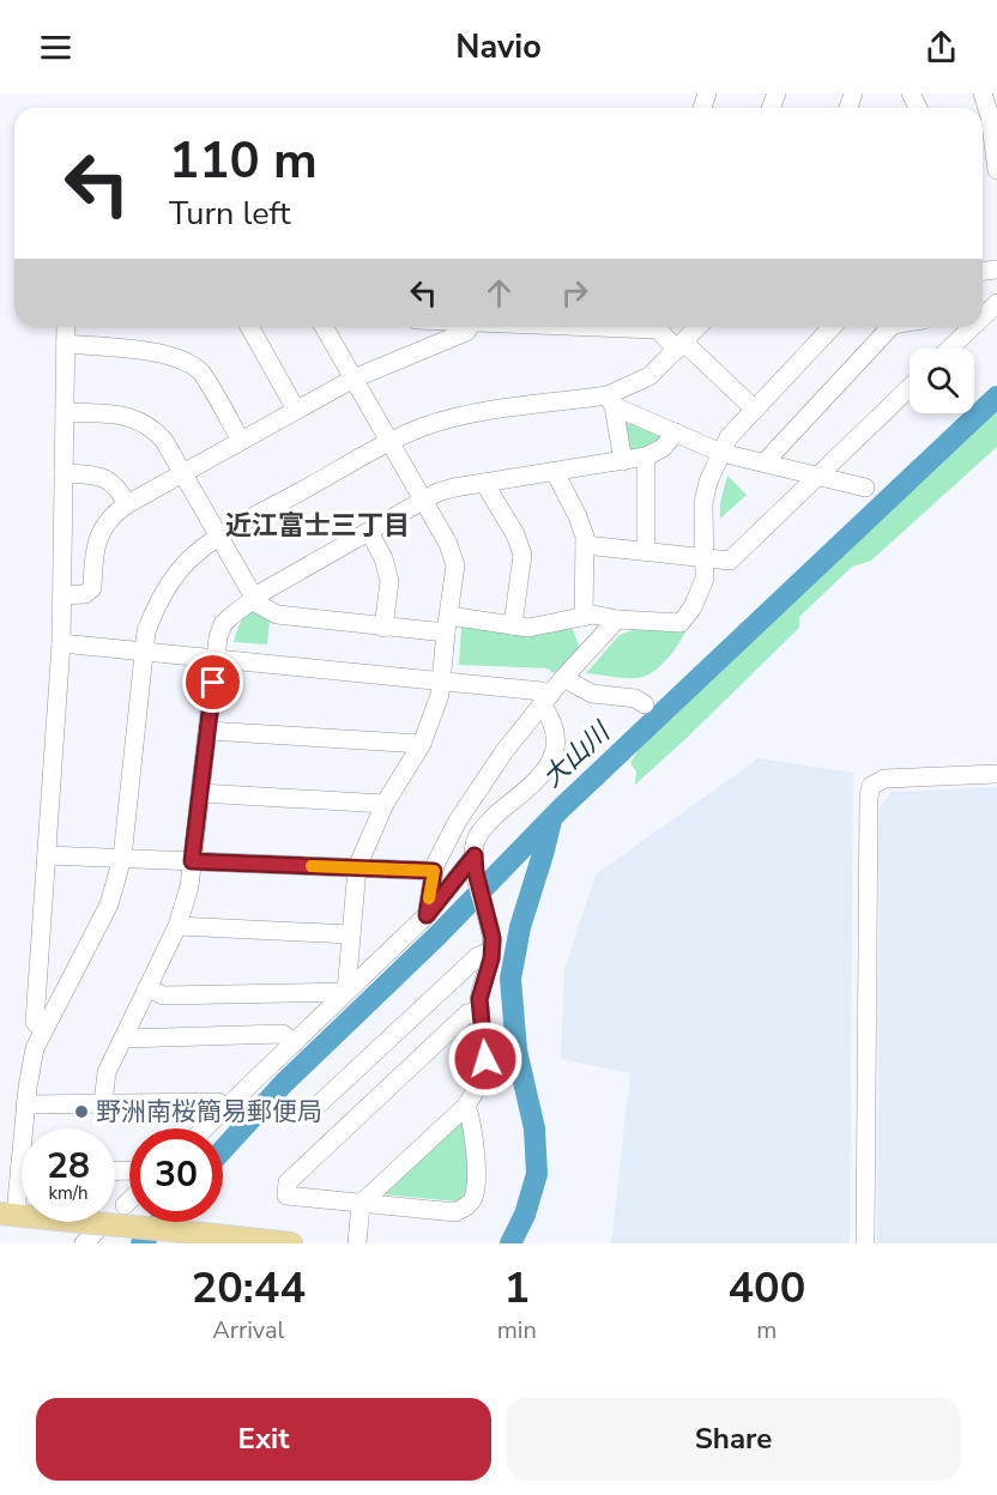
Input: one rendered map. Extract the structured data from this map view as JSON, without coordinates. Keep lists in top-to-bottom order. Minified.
{"districts":["近江富士三丁目"],"water":["大山川"],"places":["野洲南桜簡易郵便局"],"page":{"header":"Navio","turn":["110 m","Turn left"],"speed":"28 km/h","limit":"30","eta":["20:44","Arrival","1","min","400","m"],"buttons":["Exit","Share"]}}
